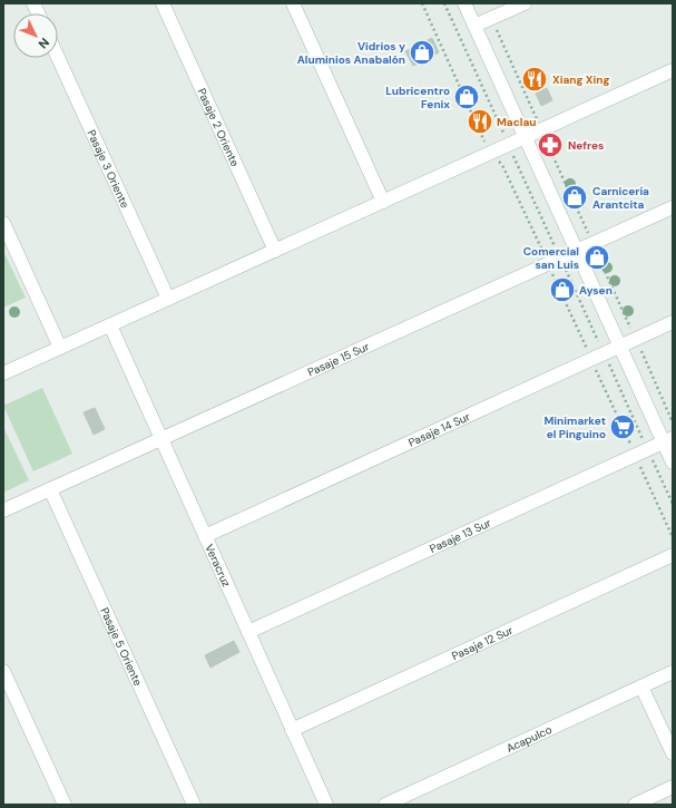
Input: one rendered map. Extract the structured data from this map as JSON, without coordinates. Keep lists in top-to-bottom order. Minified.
{"streets":{"street":["Pasaje 2 Oriente","Pasaje 3 Oriente","Pasaje 15 Sur","Pasaje 14 Sur","Pasaje 13 Sur","Veracruz","Pasaje 12 Sur","Pasaje 5 Oriente","Acapulco"]},"crossings":[["Pasaje 15 Sur","Veracruz"],["Pasaje 15 Sur","Pasaje 5 Oriente"],["Pasaje 14 Sur","Veracruz"],["Pasaje 13 Sur","Veracruz"],["Veracruz","Pasaje 12 Sur"]],"places":{"shop":["Vidrios y Aluminios Anabalón","Lubricentro Fenix","Carnicería Arantcita","Comercial san Luis","Aysen"],"restaurant":["Xiang Xing","Maclau"],"pharmacy":["Nefres"],"supermarket":["Minimarket el Pinguino"]},"north":"bottom right"}
